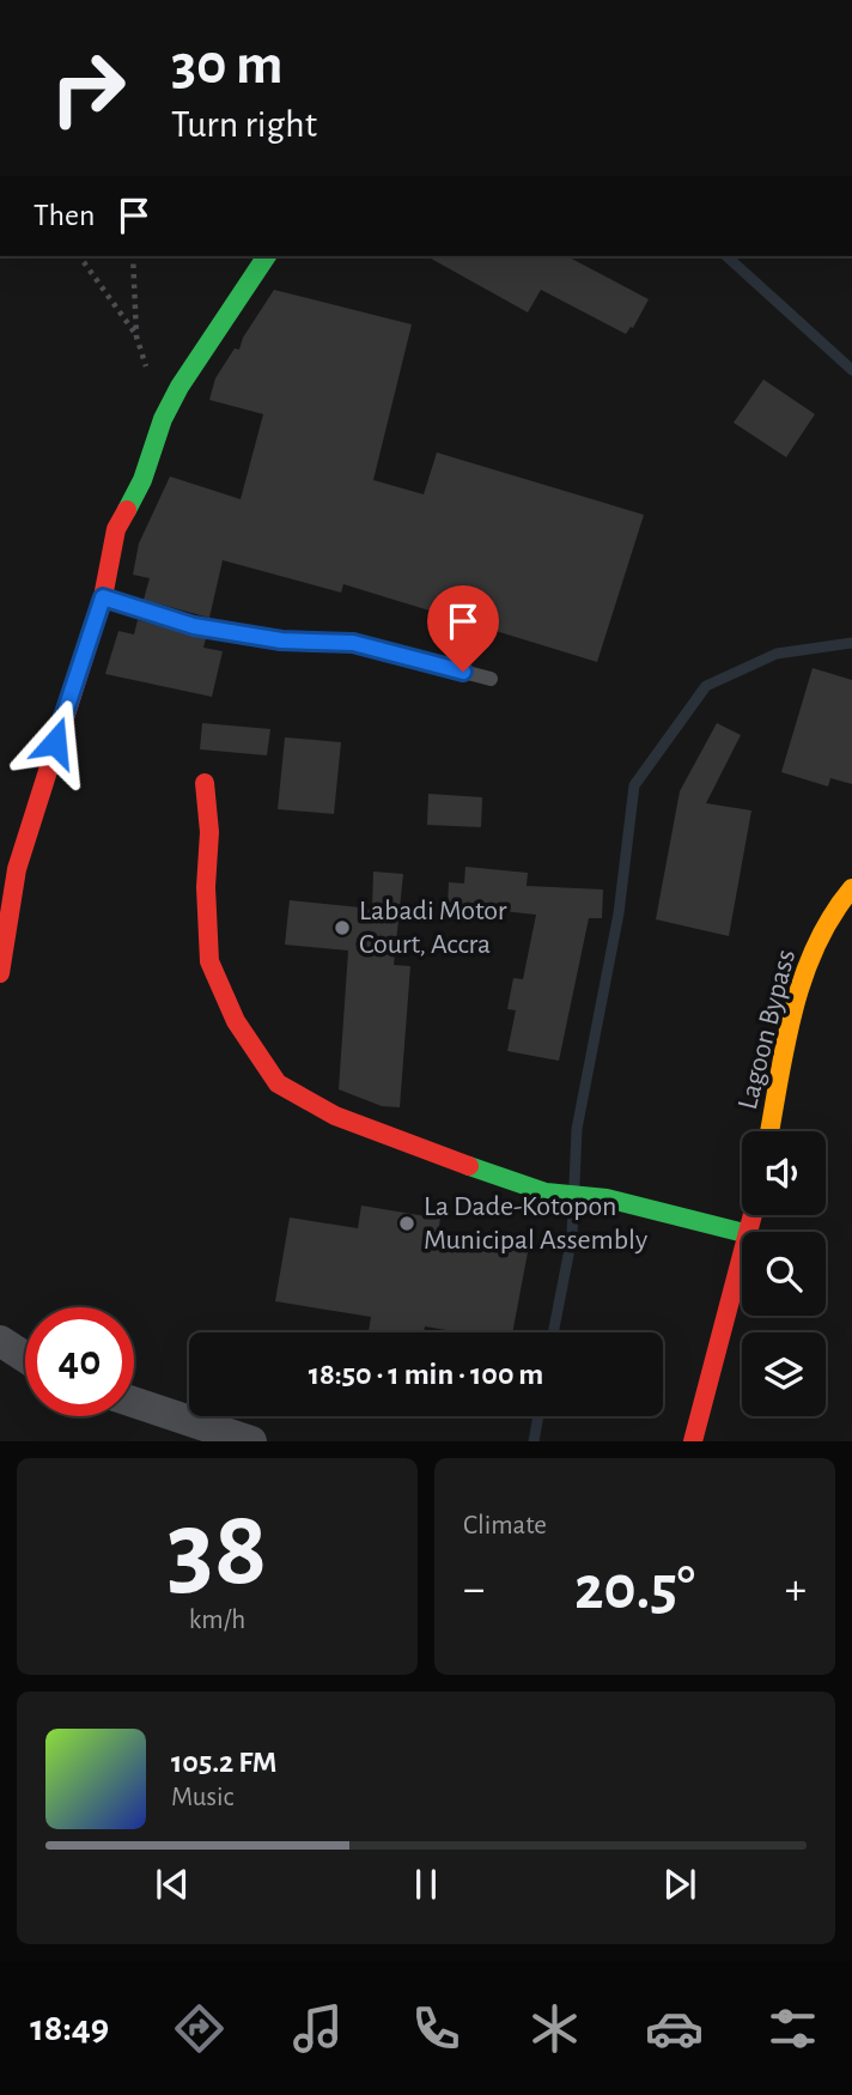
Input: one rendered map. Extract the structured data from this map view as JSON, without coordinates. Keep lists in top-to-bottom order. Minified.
{"streets":{"street":["Lagoon Bypass"]},"places":["Labadi Motor Court, Accra","La Dade-Kotopon Municipal Assembly"],"page":{"turn":["30 m","Turn right"],"then":"Then","limit":"40","trip":"18:50 · 1 min · 100 m","tile":[["38","km/h"],"Climate"],"heat":["−","20.5°","+"],"song":["105.2 FM","Music"],"tabs":"18:49"}}
